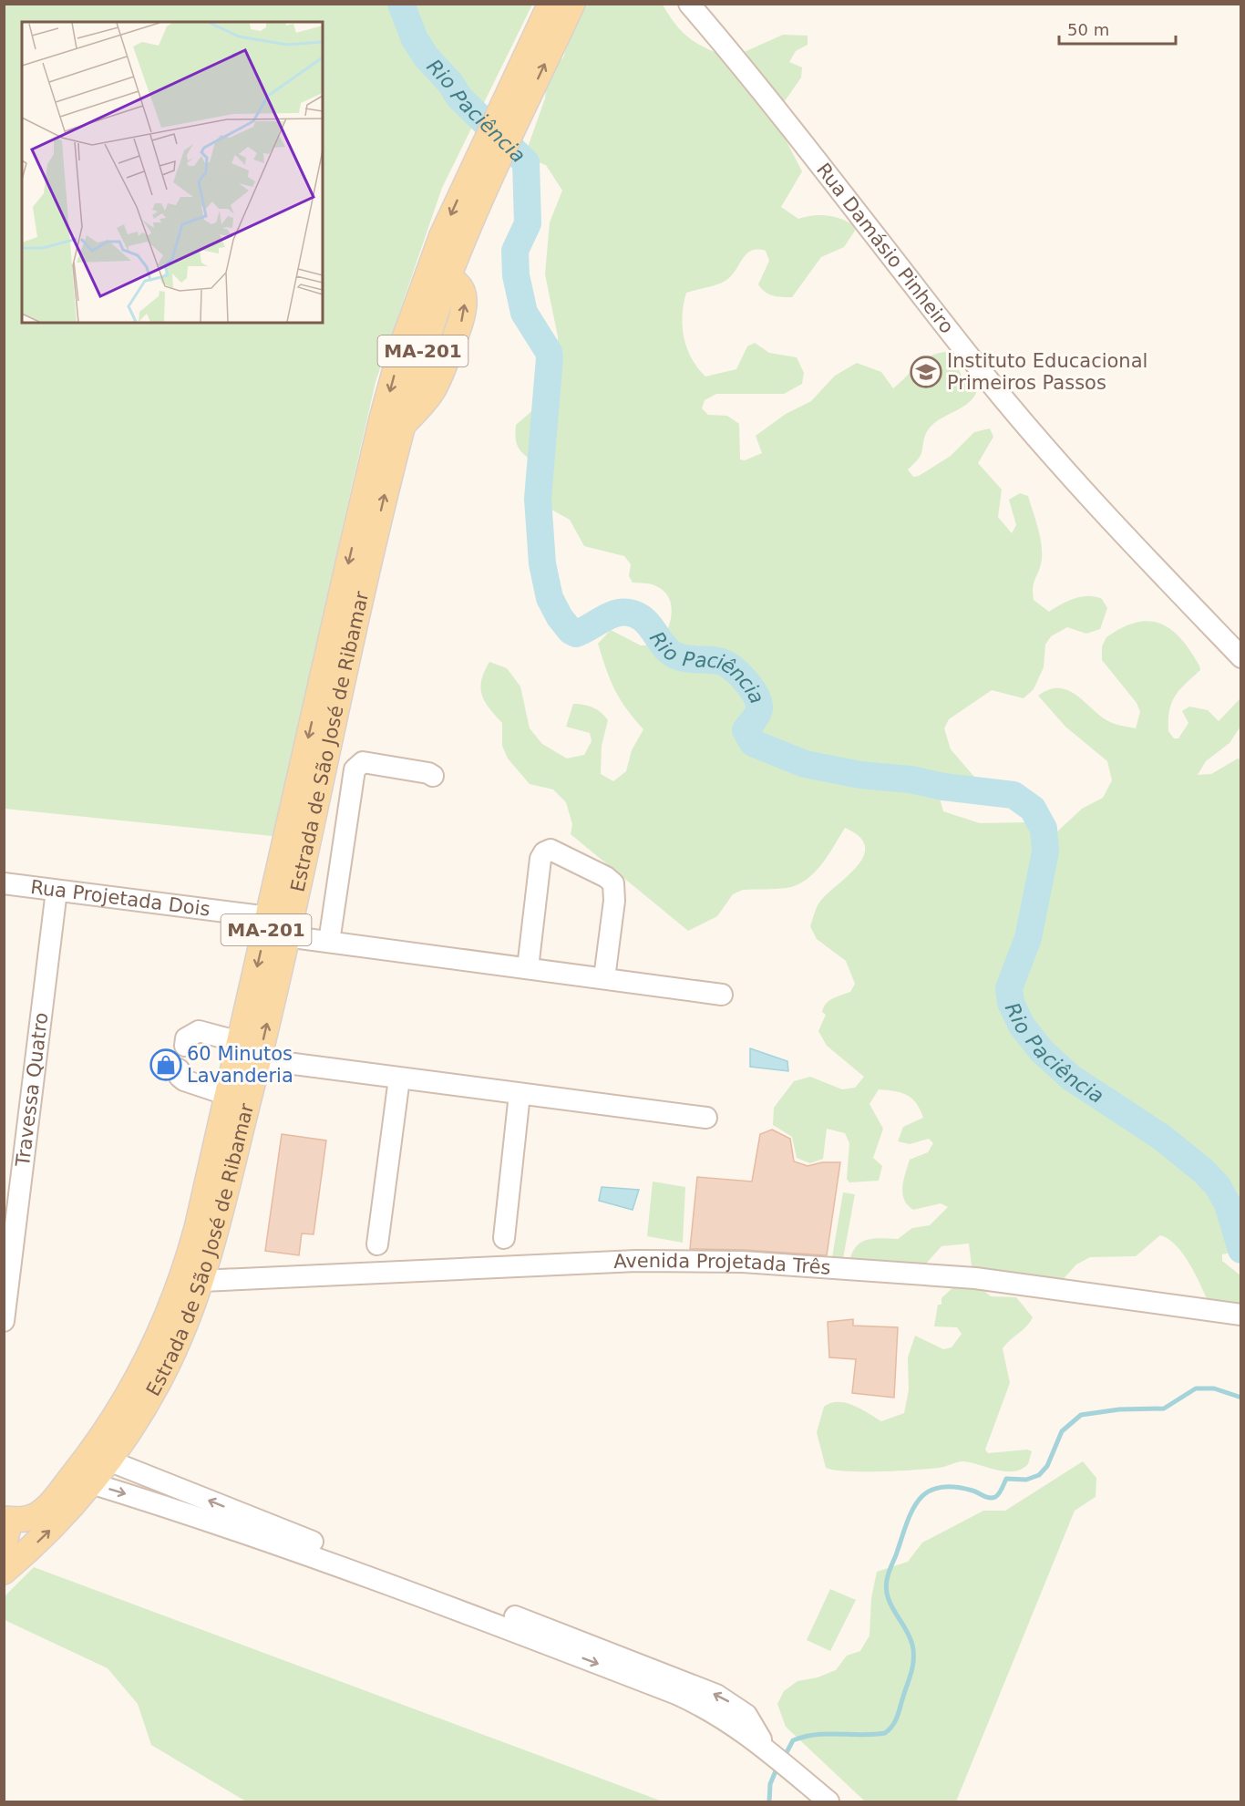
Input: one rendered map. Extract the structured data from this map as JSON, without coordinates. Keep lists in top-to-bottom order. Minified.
{"streets":{"main road":["MA-201","Estrada de São José de Ribamar"],"street":["Rua Damásio Pinheiro","Rua Projetada Dois","Travessa Quatro","Avenida Projetada Três"]},"crossings":[["Estrada de São José de Ribamar","Rua Projetada Dois"],["Estrada de São José de Ribamar","Avenida Projetada Três"],["Rua Projetada Dois","Travessa Quatro"]],"water":["Rio Paciência"],"places":{"school or university":["Instituto Educacional Primeiros Passos"],"shop":["60 Minutos Lavanderia"]},"scale_bar":"50 m"}
